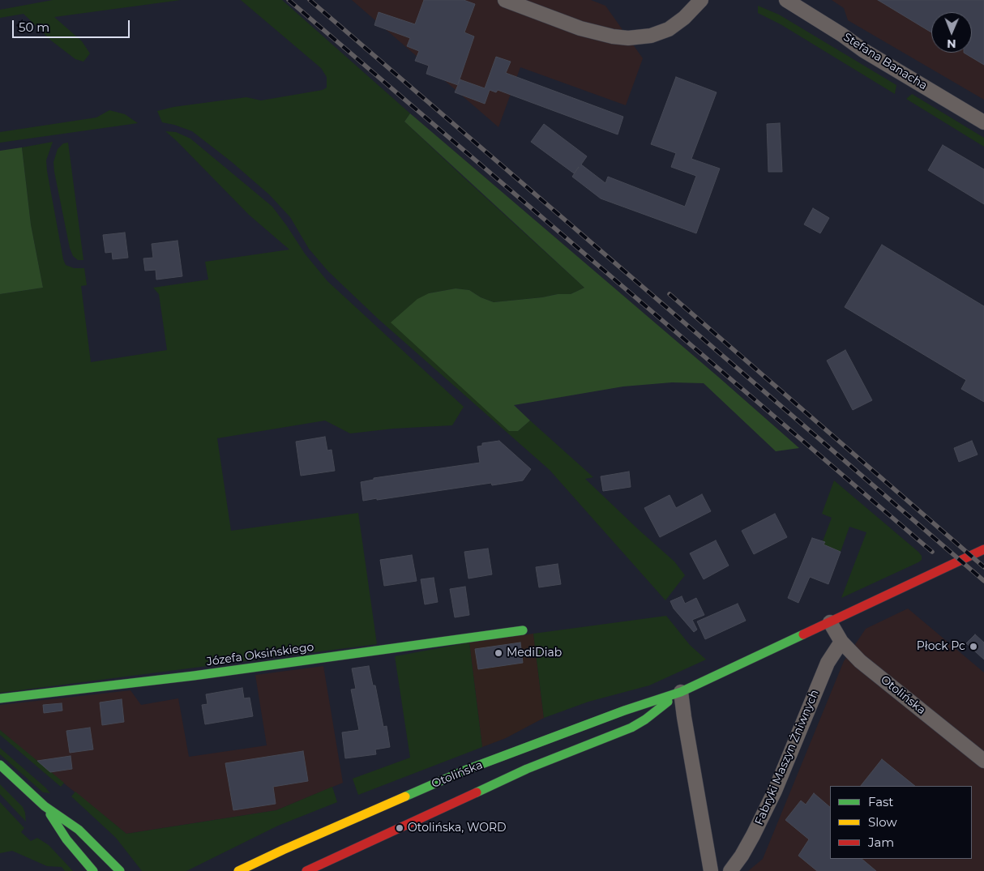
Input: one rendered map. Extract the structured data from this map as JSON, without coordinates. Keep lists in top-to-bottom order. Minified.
{"streets":{"main road":["Józefa Oksińskiego","Otolińska"],"street":["Stefana Banacha","Fabryki Maszyn Żniwnych"]},"crossings":[["Otolińska","Fabryki Maszyn Żniwnych"]],"places":["Płock Pc","MediDiab","Otolińska, WORD"],"legend":["Fast","Slow","Jam"],"scale_bar":"50 m","north":"bottom"}
